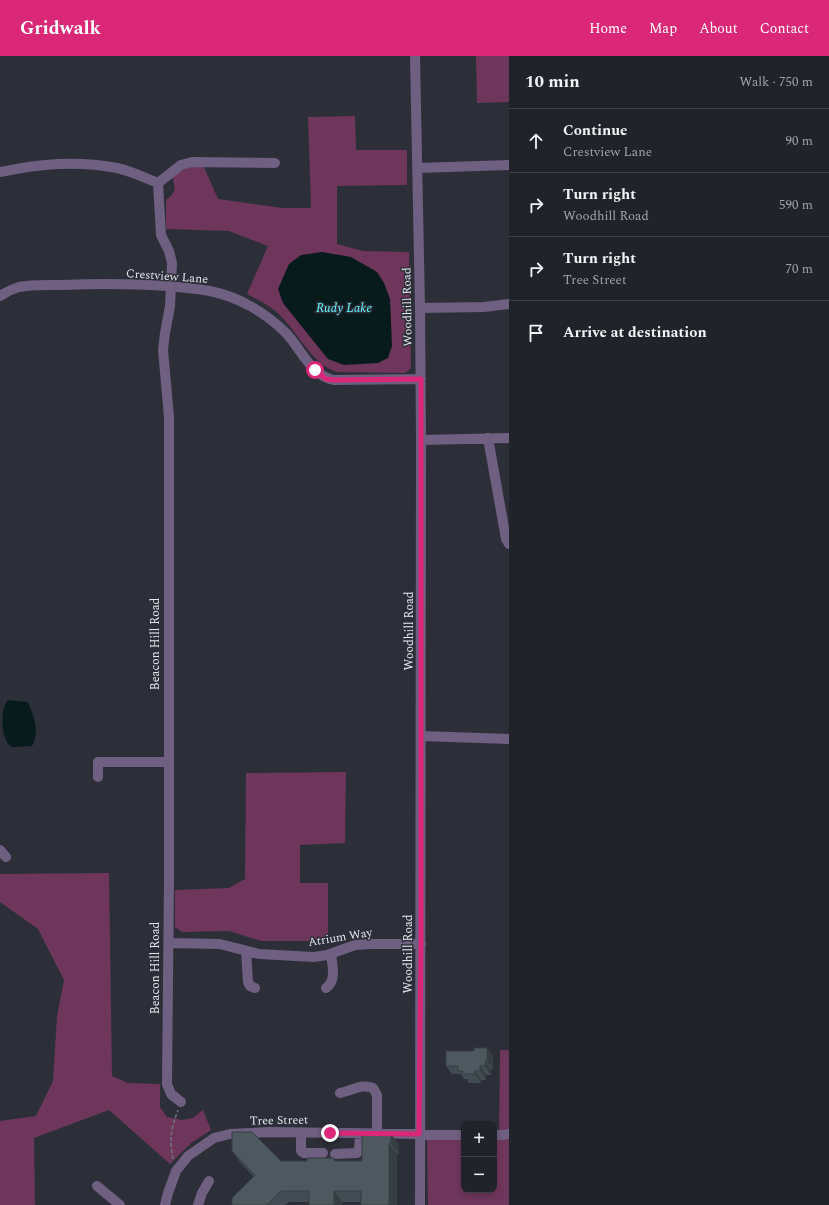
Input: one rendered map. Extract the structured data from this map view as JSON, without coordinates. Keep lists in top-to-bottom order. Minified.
{"streets":{"street":["Crestview Lane","Woodhill Road","Beacon Hill Road","Atrium Way","Tree Street"]},"crossings":[["Crestview Lane","Woodhill Road"],["Crestview Lane","Beacon Hill Road"],["Woodhill Road","Atrium Way"],["Woodhill Road","Tree Street"],["Beacon Hill Road","Atrium Way"]],"water":["Rudy Lake"],"page":{"header":"Gridwalk","nav":["Home","Map","About","Contact"],"heading":["10 min","Walk · 750 m"],"list":[["Continue","Crestview Lane","90 m"],["Turn right","Woodhill Road","590 m"],["Turn right","Tree Street","70 m"],"Arrive at destination"],"map_buttons":["+","−"]}}
